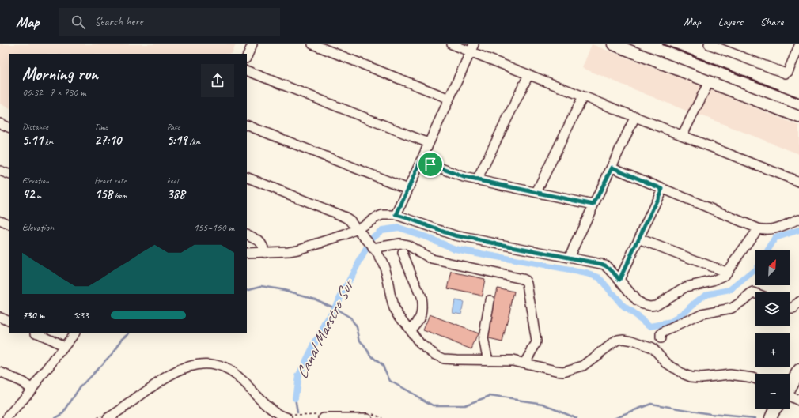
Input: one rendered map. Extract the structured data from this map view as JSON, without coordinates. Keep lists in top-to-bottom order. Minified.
{"water":["Canal Maestro Sur"],"north":"top right","page":{"header":"Map","search":"Search here","nav":["Map","Layers","Share"],"heading":["Morning run","06:32 · 7 × 730 m"],"stats":[["Distance","5.11 km"],["Time","27:10"],["Pace","5:19 /km"],["Elevation","42 m"],["Heart rate","158 bpm"],["kcal","388"]],"chart":["Elevation","155–160 m"],"map_buttons":["+","−"],"list":[{"name":"730 m","note":"5:33"}]}}
